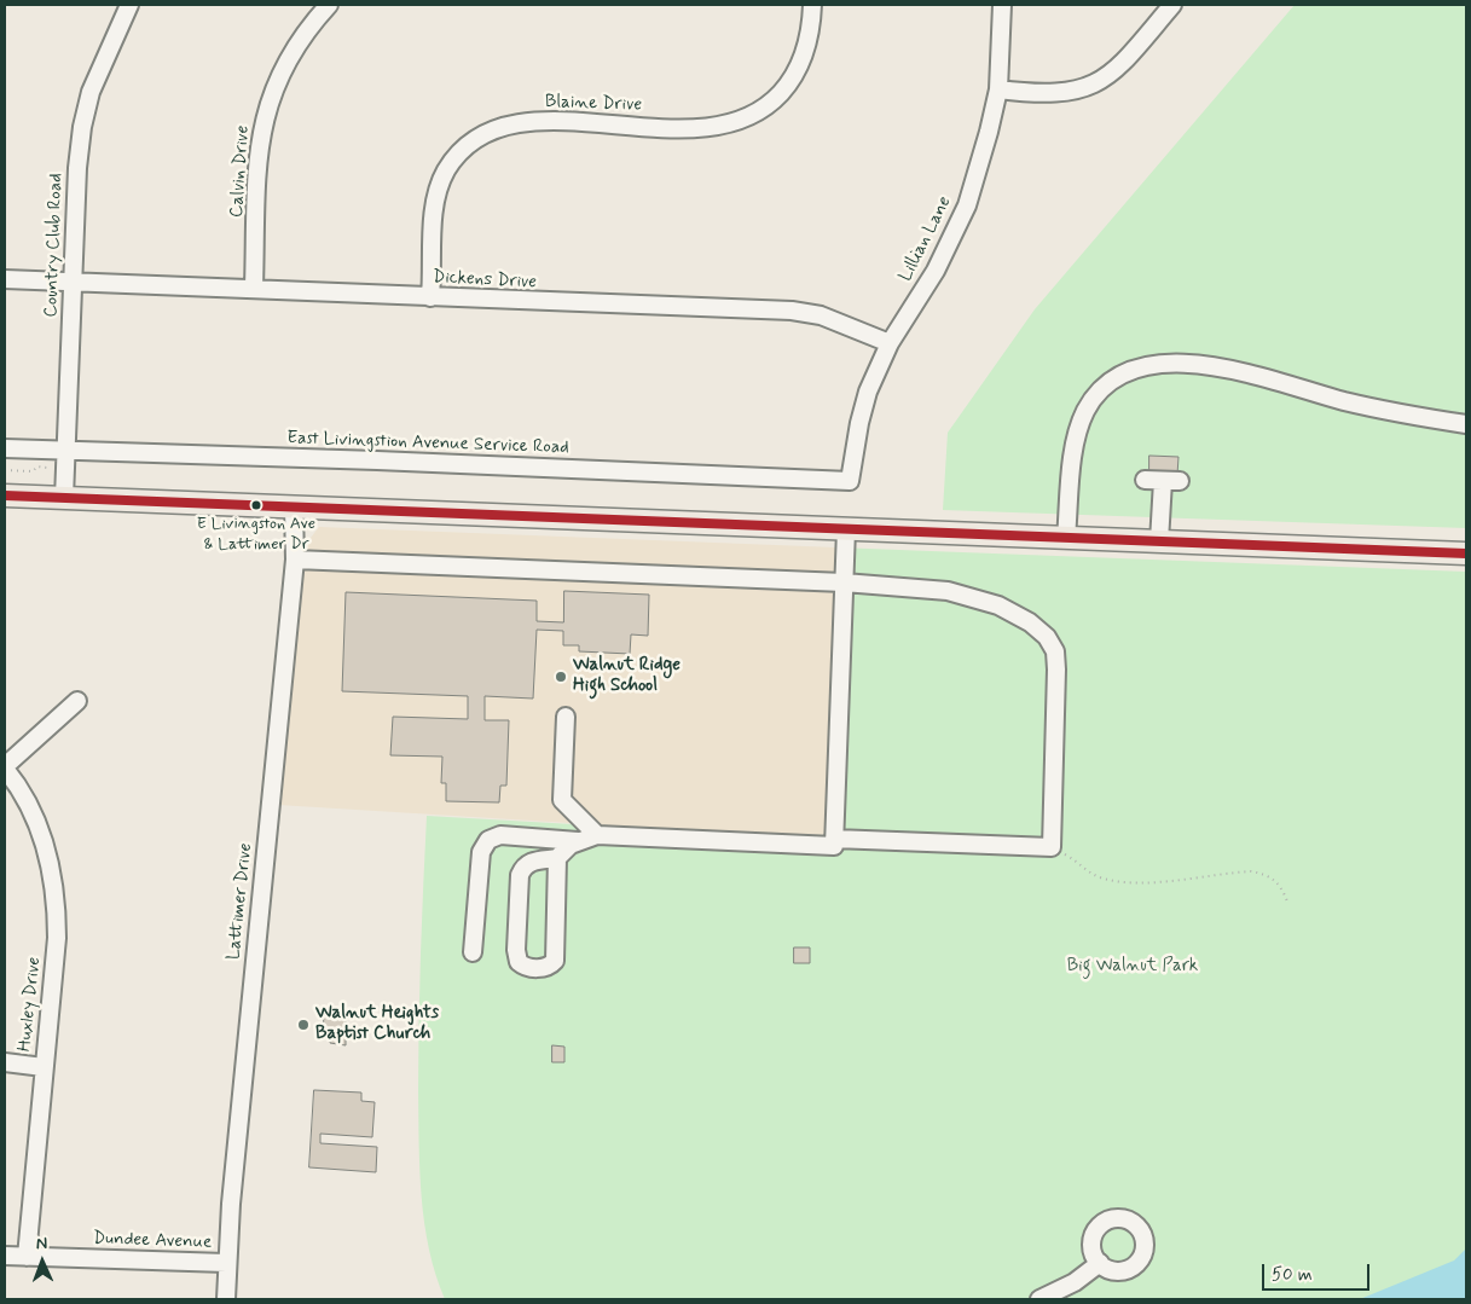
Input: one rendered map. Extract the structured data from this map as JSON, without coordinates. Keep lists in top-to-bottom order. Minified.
{"streets":{"street":["Blaine Drive","Calvin Drive","Lillian Lane","Country Club Road","Dickens Drive","East Livingstion Avenue Service Road","Lattimer Drive","Huxley Drive","Dundee Avenue"]},"crossings":[["Blaine Drive","Dickens Drive"],["Calvin Drive","Dickens Drive"],["Lillian Lane","Dickens Drive"],["Lillian Lane","East Livingstion Avenue Service Road"],["Country Club Road","Dickens Drive"],["Country Club Road","East Livingstion Avenue Service Road"],["Lattimer Drive","Dundee Avenue"],["Huxley Drive","Dundee Avenue"]],"parks":["Big Walnut Park"],"places":["E Livingston Ave & Lattimer Dr","Walnut Ridge High School","Walnut Heights Baptist Church"],"scale_bar":"50 m","north":"top"}
